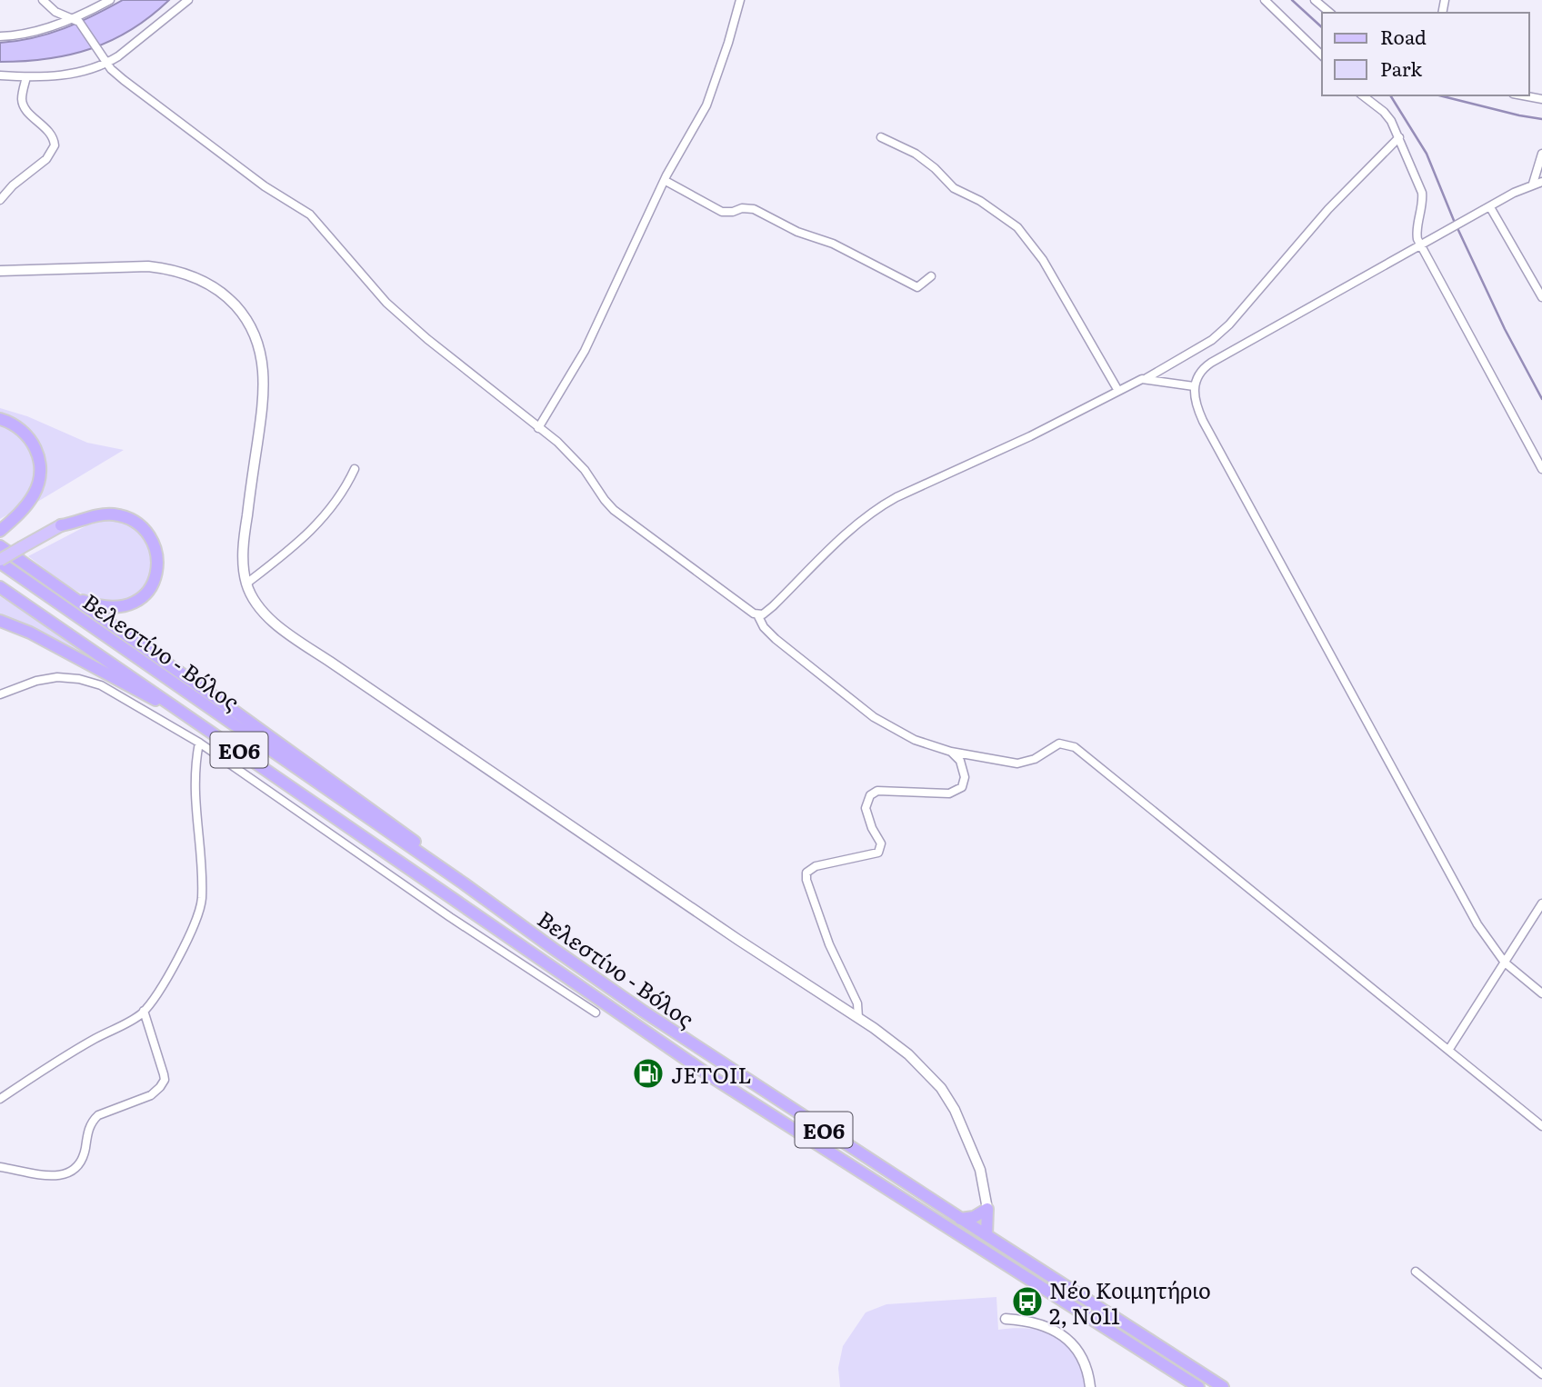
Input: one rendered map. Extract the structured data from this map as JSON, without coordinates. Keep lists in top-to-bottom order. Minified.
{"streets":{"highway":["Βελεστίνο - Βόλος","ΕΟ6"]},"places":{"fuel station":["JETOIL"],"bus stop":["Νέο Κοιμητήριο 2, Νο11"]},"legend":["Road","Park"]}
